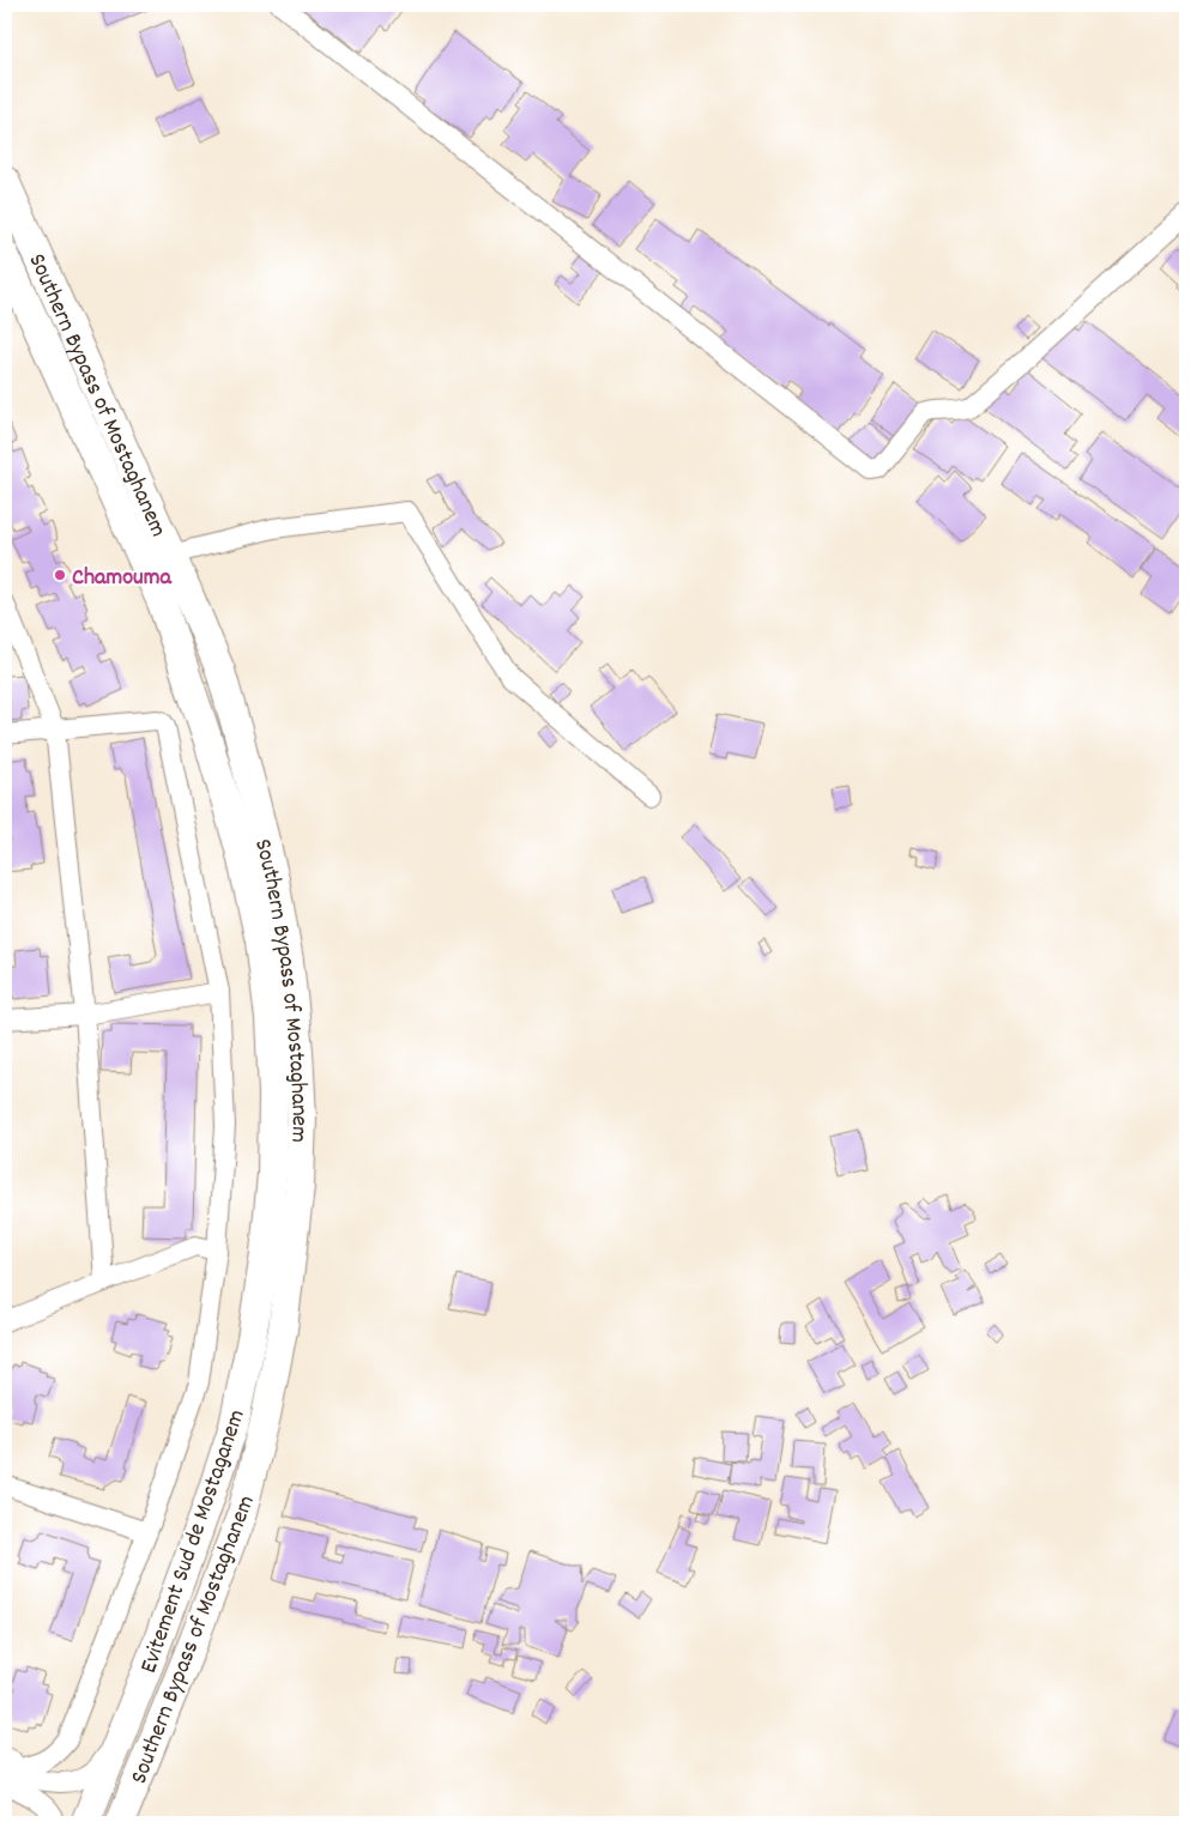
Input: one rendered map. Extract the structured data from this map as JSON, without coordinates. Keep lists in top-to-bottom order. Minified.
{"streets":{"highway":["Southern Bypass of Mostaghanem","Evitement Sud de Mostaganem"]},"places":["Chamouma"]}
